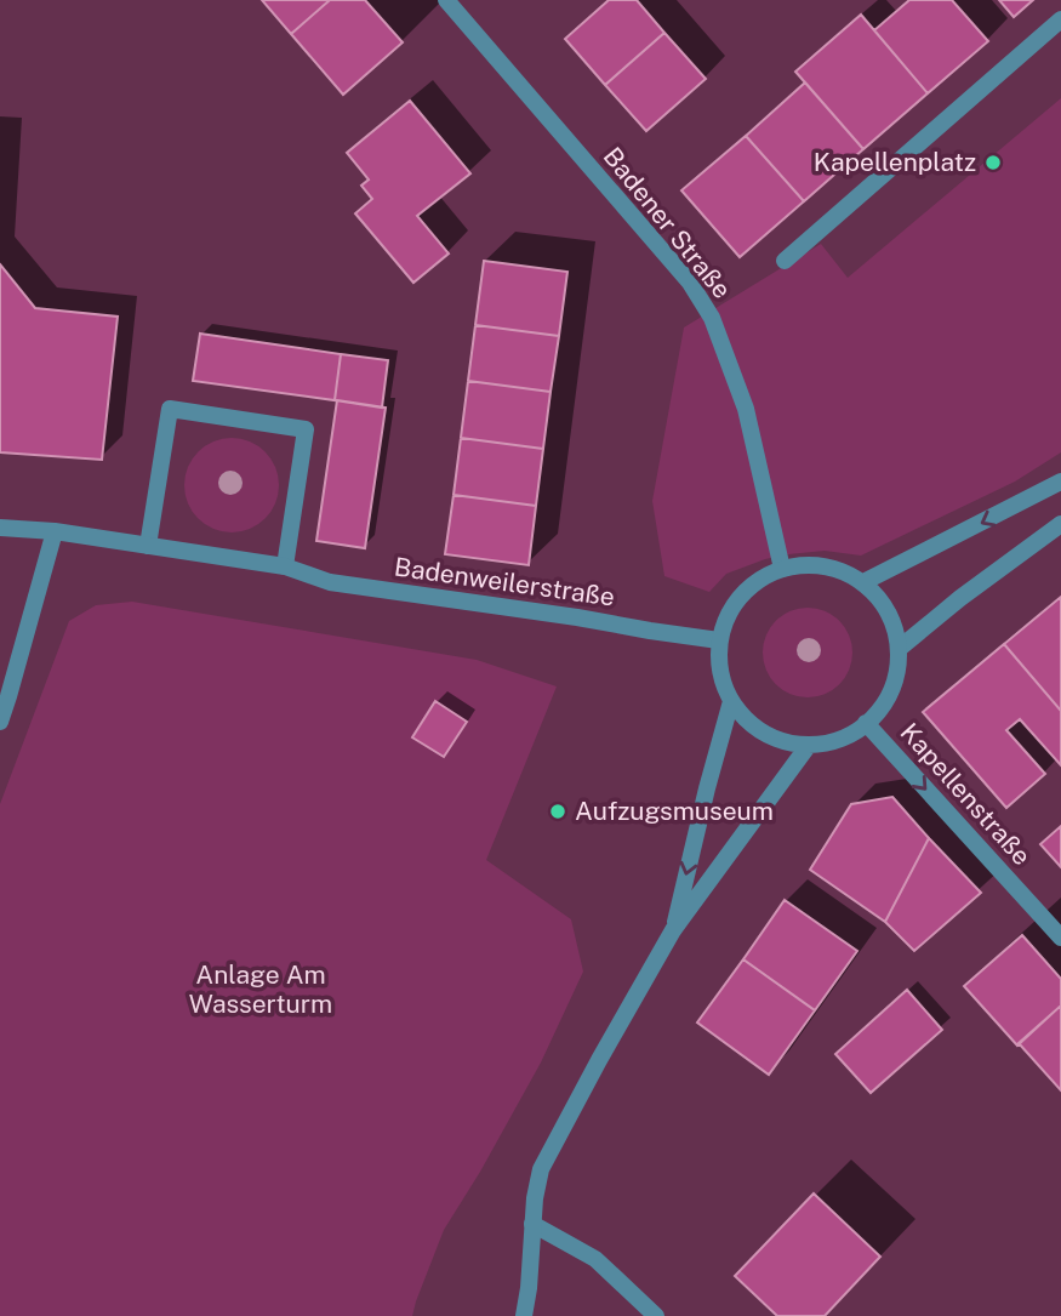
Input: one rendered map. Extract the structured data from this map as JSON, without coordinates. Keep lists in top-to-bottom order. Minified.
{"streets":{"street":["Badener Straße","Badenweilerstraße","Kapellenstraße"]},"crossings":[["Badener Straße","Badenweilerstraße"],["Badener Straße","Kapellenstraße"],["Badenweilerstraße","Kapellenstraße"]],"one_way":["Kapellenstraße"],"parks":["Anlage Am Wasserturm"],"places":["Kapellenplatz","Aufzugsmuseum"]}
